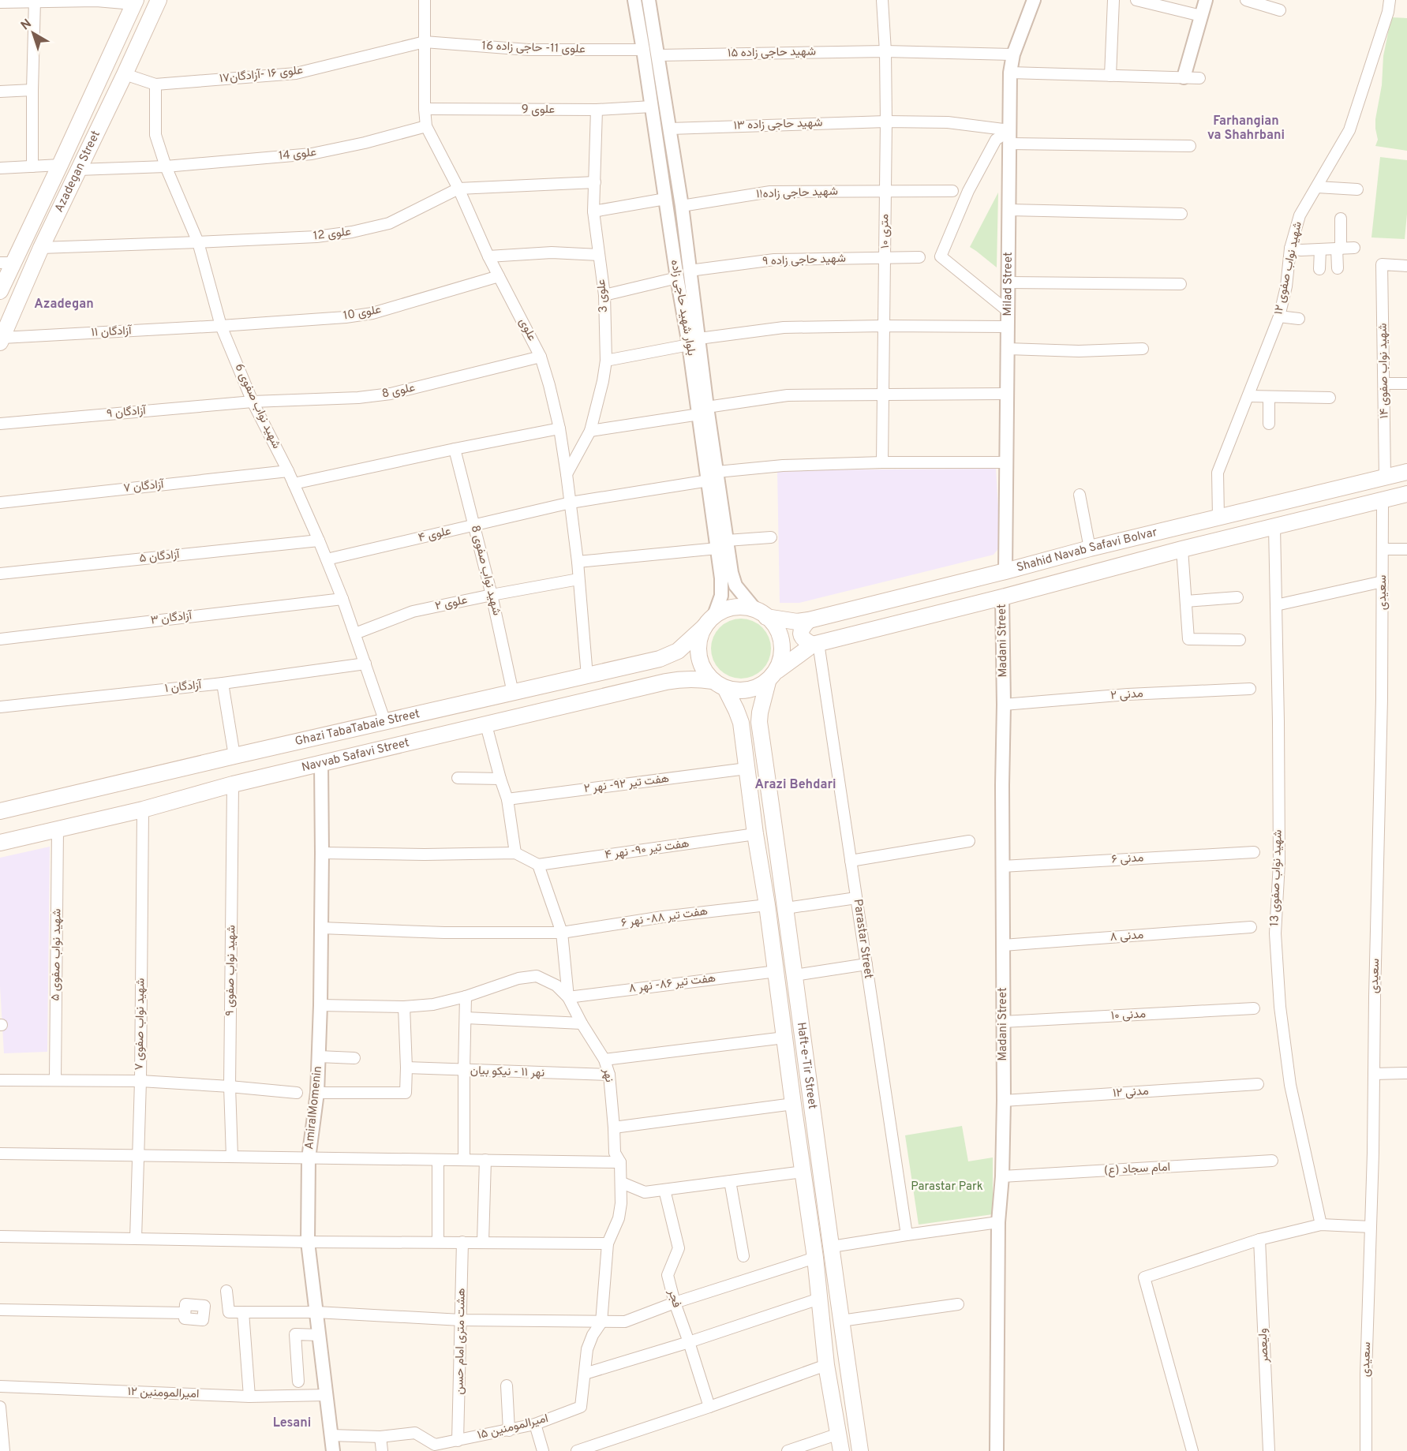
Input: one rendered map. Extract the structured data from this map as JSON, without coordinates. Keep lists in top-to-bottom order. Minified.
{"streets":{"main road":["Azadegan Street","Shahid Navab Safavi Bolvar","Ghazi TabaTabaie Street","Navvab Safavi Street","Haft-e-Tir Street"],"street":["علوی 11- حاجی زاده 16","شهید حاجی زاده ۱۵","علوی ۱۶ -آزادگان۱۷","علوی 9","شهید حاجی زاده ۱۳","علوی 14","شهید حاجی زاده۱۱","۱۰ متری","علوی 12","شهید حاجی زاده ۹","شهید نواب صفوی ۱۲","Milad Street","علوی 3","بلوار شهید حاجی زاده","علوی 10","علوی","آزادگان ۱۱","شهید نواب صفوی ۱۴","علوی 8","شهید نواب صفوی 6","آزادگان ۹","آزادگان ۷","علوی ۴","آزادگان ۵","شهید نواب صفوی 8","سعیدی","علوی ۲","آزادگان ۳","Madani Street","آزادگان ۱","مدنی ۲","هفت تیر ۹۲- نهر ۲","هفت تیر ۹۰- نهر ۴","مدنی ۶","شهید نواب صفوی 13","هفت تیر ۸۸- نهر ۶","مدنی ۸","Parastar Street","شهید نواب صفوی ۵","شهید نواب صفوی ۹","هفت تیر ۸۶- نهر ۸","مدنی ۱۰","شهید نواب صفوی ۷","نهر ۱۱ - نیکو بیان","نهر","مدنی ۱۲","AmiralMomenin","امام سجاد (ع)","فجر","هشت متری امام حسن","ولیعصر","امیرالمومنین ۱۲","امیرالمومنین ۱۵"]},"crossings":[["علوی 11- حاجی زاده 16","علوی ۱۶ -آزادگان۱۷"],["علوی 11- حاجی زاده 16","بلوار شهید حاجی زاده"],["علوی 11- حاجی زاده 16","علوی"],["شهید حاجی زاده ۱۵","۱۰ متری"],["شهید حاجی زاده ۱۵","Milad Street"],["شهید حاجی زاده ۱۵","بلوار شهید حاجی زاده"],["علوی ۱۶ -آزادگان۱۷","Azadegan Street"],["علوی ۱۶ -آزادگان۱۷","علوی"],["علوی ۱۶ -آزادگان۱۷","شهید نواب صفوی 6"],["علوی 9","علوی 3"],["علوی 9","بلوار شهید حاجی زاده"],["علوی 9","علوی"],["شهید حاجی زاده ۱۳","۱۰ متری"],["شهید حاجی زاده ۱۳","Milad Street"],["شهید حاجی زاده ۱۳","بلوار شهید حاجی زاده"],["علوی 14","Azadegan Street"],["علوی 14","علوی"],["علوی 14","شهید نواب صفوی 6"],["Azadegan Street","علوی 12"],["Azadegan Street","آزادگان ۱۱"],["شهید حاجی زاده۱۱","۱۰ متری"],["شهید حاجی زاده۱۱","بلوار شهید حاجی زاده"],["۱۰ متری","شهید حاجی زاده ۹"],["۱۰ متری","علوی ۴"],["علوی 12","علوی"],["علوی 12","شهید نواب صفوی 6"],["شهید حاجی زاده ۹","بلوار شهید حاجی زاده"],["شهید نواب صفوی ۱۲","Shahid Navab Safavi Bolvar"],["Milad Street","علوی ۴"],["Milad Street","Shahid Navab Safavi Bolvar"],["علوی 3","علوی"],["بلوار شهید حاجی زاده","علوی ۴"],["بلوار شهید حاجی زاده","Shahid Navab Safavi Bolvar"],["بلوار شهید حاجی زاده","Ghazi TabaTabaie Street"],["بلوار شهید حاجی زاده","Navvab Safavi Street"],["بلوار شهید حاجی زاده","Haft-e-Tir Street"],["علوی 10","علوی"],["علوی 10","آزادگان ۱۱"],["علوی 10","شهید نواب صفوی 6"],["علوی","علوی 8"],["علوی","علوی ۴"],["علوی","علوی ۲"],["علوی","Ghazi TabaTabaie Street"],["آزادگان ۱۱","شهید نواب صفوی 6"],["شهید نواب صفوی ۱۴","Shahid Navab Safavi Bolvar"],["علوی 8","شهید نواب صفوی 6"],["علوی 8","آزادگان ۹"],["شهید نواب صفوی 6","آزادگان ۹"],["شهید نواب صفوی 6","آزادگان ۷"],["شهید نواب صفوی 6","علوی ۴"],["شهید نواب صفوی 6","آزادگان ۵"],["شهید نواب صفوی 6","علوی ۲"],["شهید نواب صفوی 6","آزادگان ۳"],["شهید نواب صفوی 6","آزادگان ۱"],["شهید نواب صفوی 6","Ghazi TabaTabaie Street"],["علوی ۴","شهید نواب صفوی 8"],["Shahid Navab Safavi Bolvar","سعیدی"],["Shahid Navab Safavi Bolvar","Madani Street"],["Shahid Navab Safavi Bolvar","Ghazi TabaTabaie Street"],["Shahid Navab Safavi Bolvar","Navvab Safavi Street"],["Shahid Navab Safavi Bolvar","شهید نواب صفوی 13"],["Shahid Navab Safavi Bolvar","Parastar Street"],["Shahid Navab Safavi Bolvar","Haft-e-Tir Street"],["شهید نواب صفوی 8","علوی ۲"],["شهید نواب صفوی 8","Ghazi TabaTabaie Street"],["Madani Street","مدنی ۲"],["Madani Street","مدنی ۶"],["Madani Street","مدنی ۸"],["Madani Street","مدنی ۱۰"],["Madani Street","مدنی ۱۲"],["Madani Street","امام سجاد (ع)"],["Ghazi TabaTabaie Street","Navvab Safavi Street"],["Ghazi TabaTabaie Street","Haft-e-Tir Street"],["Navvab Safavi Street","شهید نواب صفوی ۵"],["Navvab Safavi Street","شهید نواب صفوی ۹"],["Navvab Safavi Street","شهید نواب صفوی ۷"],["Navvab Safavi Street","Haft-e-Tir Street"],["Navvab Safavi Street","AmiralMomenin"],["هفت تیر ۹۲- نهر ۲","Haft-e-Tir Street"],["هفت تیر ۹۰- نهر ۴","Haft-e-Tir Street"],["هفت تیر ۹۰- نهر ۴","نهر"],["هفت تیر ۸۸- نهر ۶","Haft-e-Tir Street"],["هفت تیر ۸۸- نهر ۶","نهر"],["هفت تیر ۸۸- نهر ۶","AmiralMomenin"],["هفت تیر ۸۶- نهر ۸","Haft-e-Tir Street"],["هفت تیر ۸۶- نهر ۸","نهر"],["نهر ۱۱ - نیکو بیان","نهر"],["نهر","امیرالمومنین ۱۵"],["AmiralMomenin","امیرالمومنین ۱۲"],["AmiralMomenin","امیرالمومنین ۱۵"],["هشت متری امام حسن","امیرالمومنین ۱۵"]],"districts":["Farhangian va Shahrbani","Azadegan","Arazi Behdari","Lesani"],"parks":["Parastar Park"],"north":"top left"}
